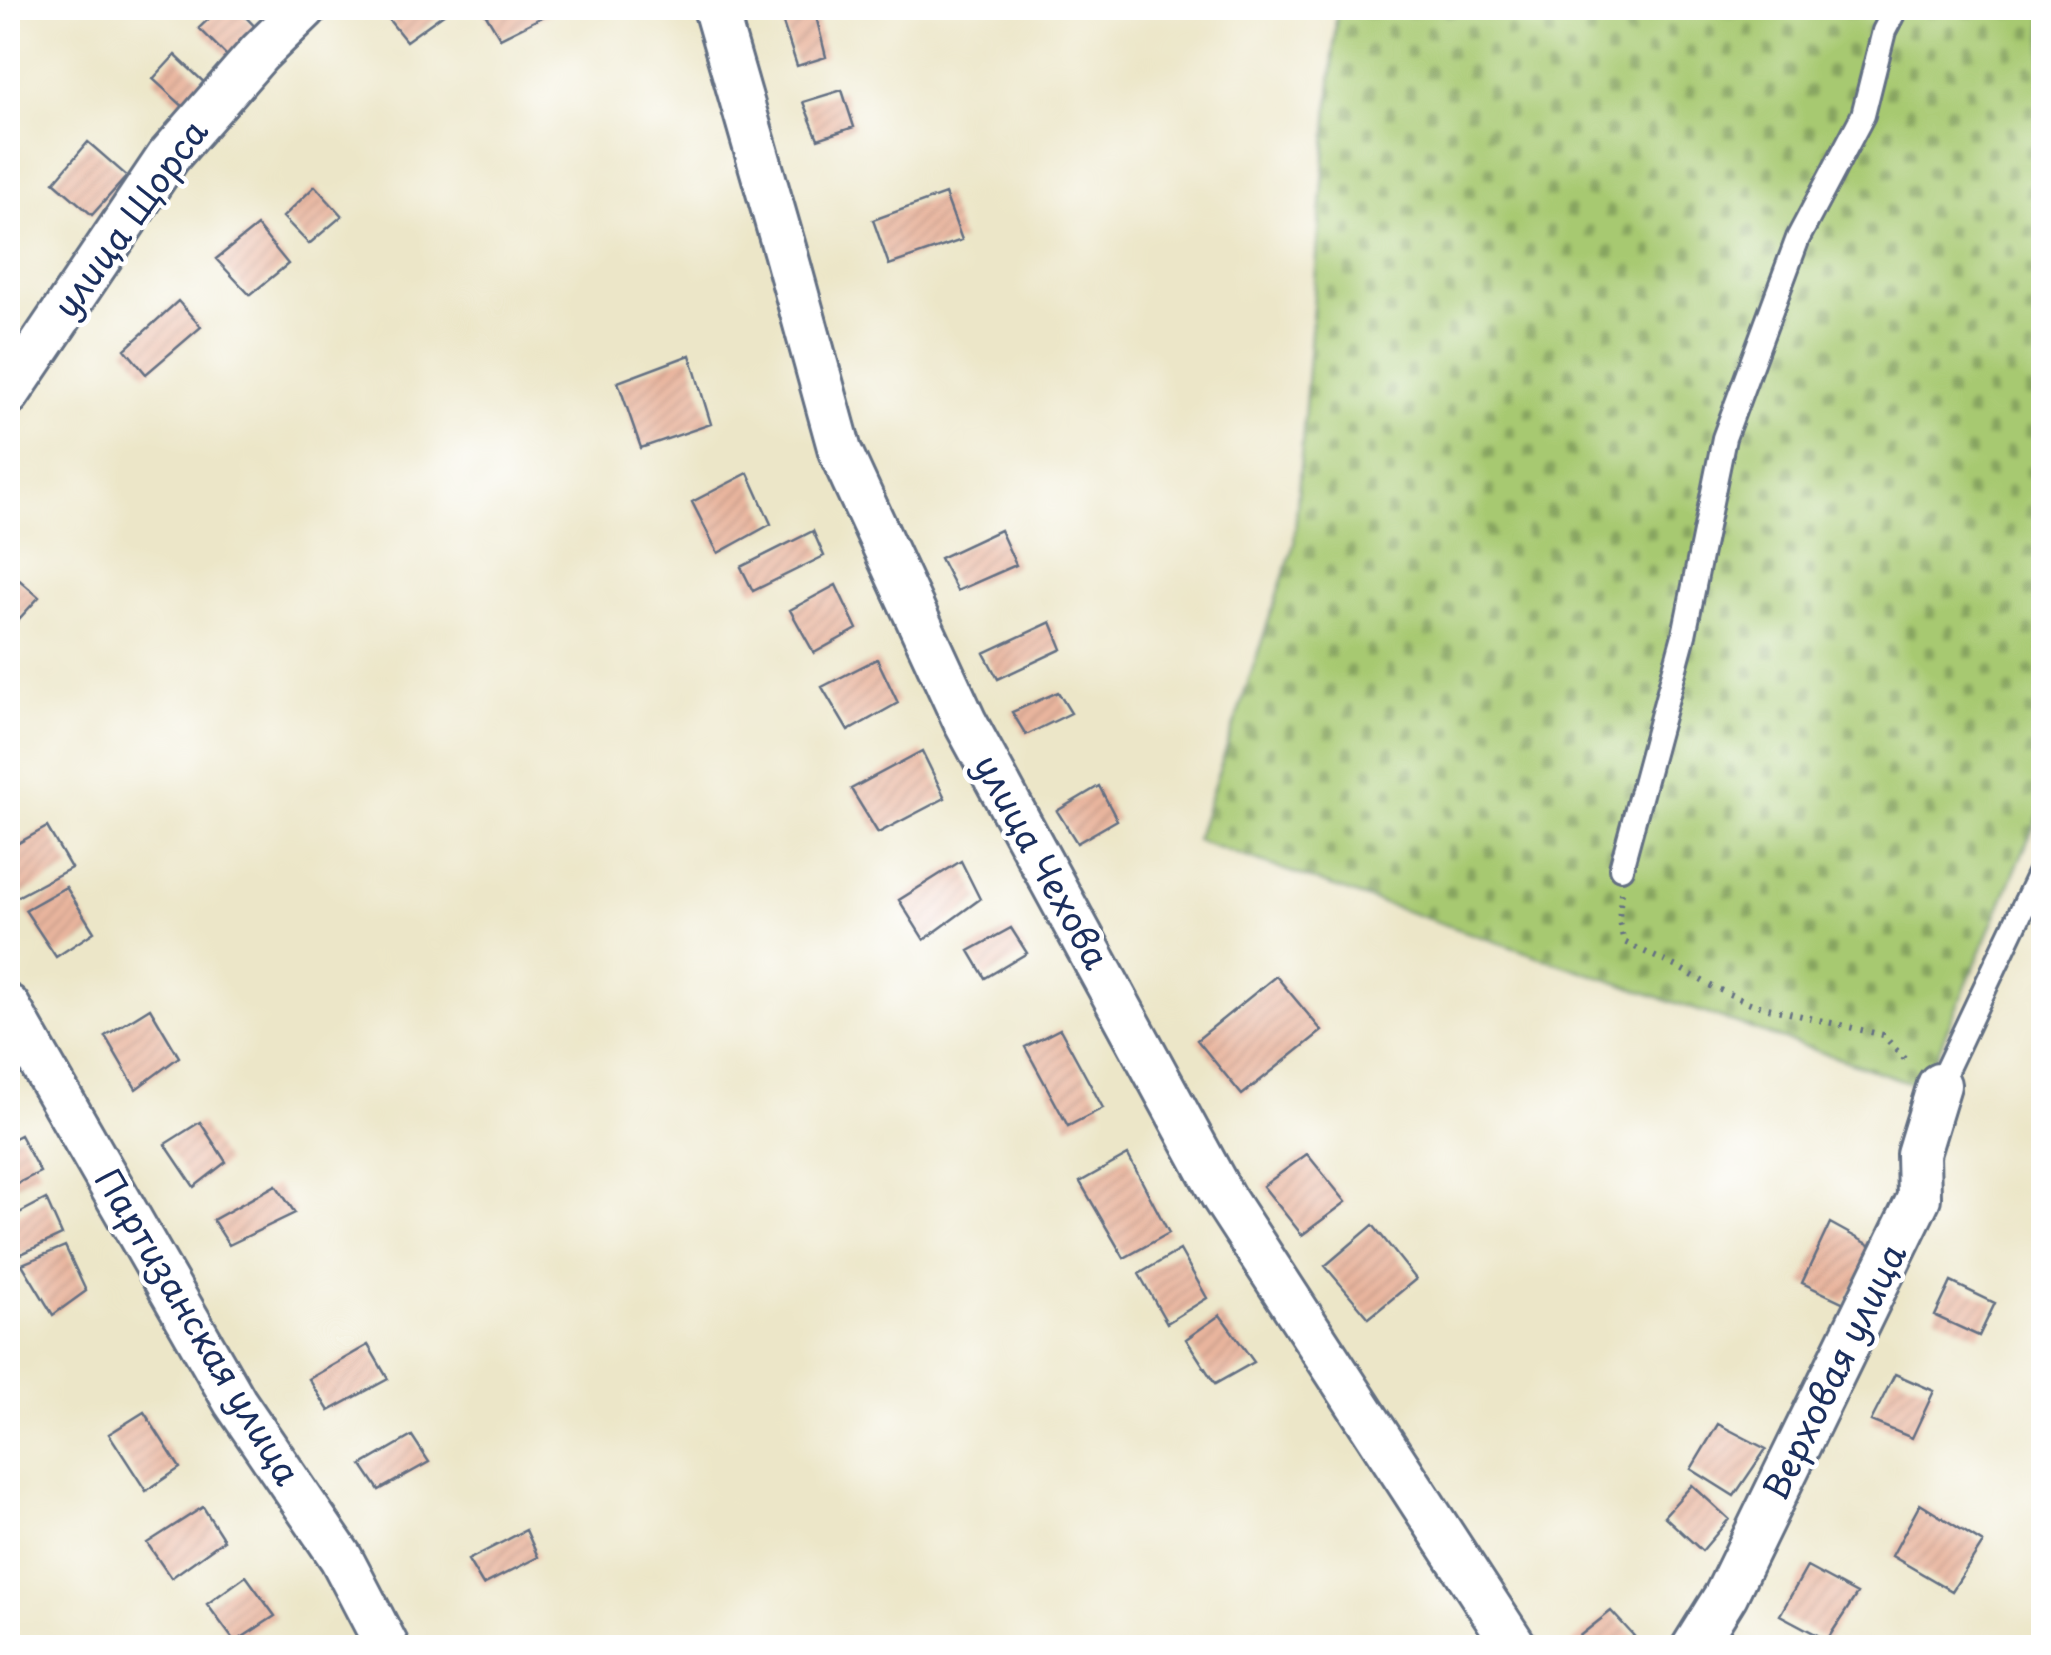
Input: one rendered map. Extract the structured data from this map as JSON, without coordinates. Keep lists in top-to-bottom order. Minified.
{"streets":{"street":["улица Щорса","улица Чехова","Партизанская улица","Верховая улица"]}}
